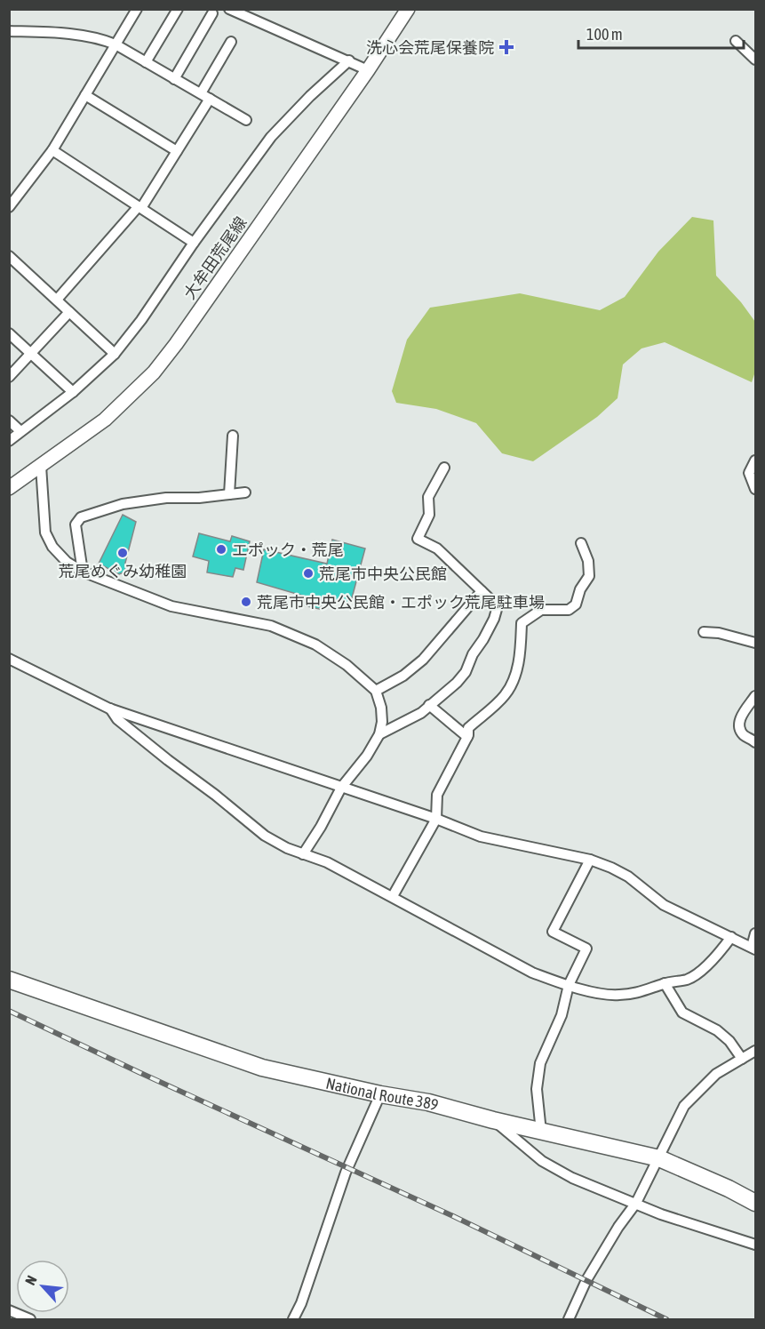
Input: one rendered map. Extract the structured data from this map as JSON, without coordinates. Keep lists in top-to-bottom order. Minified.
{"streets":{"highway":["National Route 389"],"main road":["大牟田荒尾線"]},"places":{"health":["洗心会荒尾保養院"],"other":["エポック・荒尾","荒尾めぐみ幼稚園","荒尾市中央公民館","荒尾市中央公民館・エポック荒尾駐車場"]},"scale_bar":"100 m","north":"top left"}
